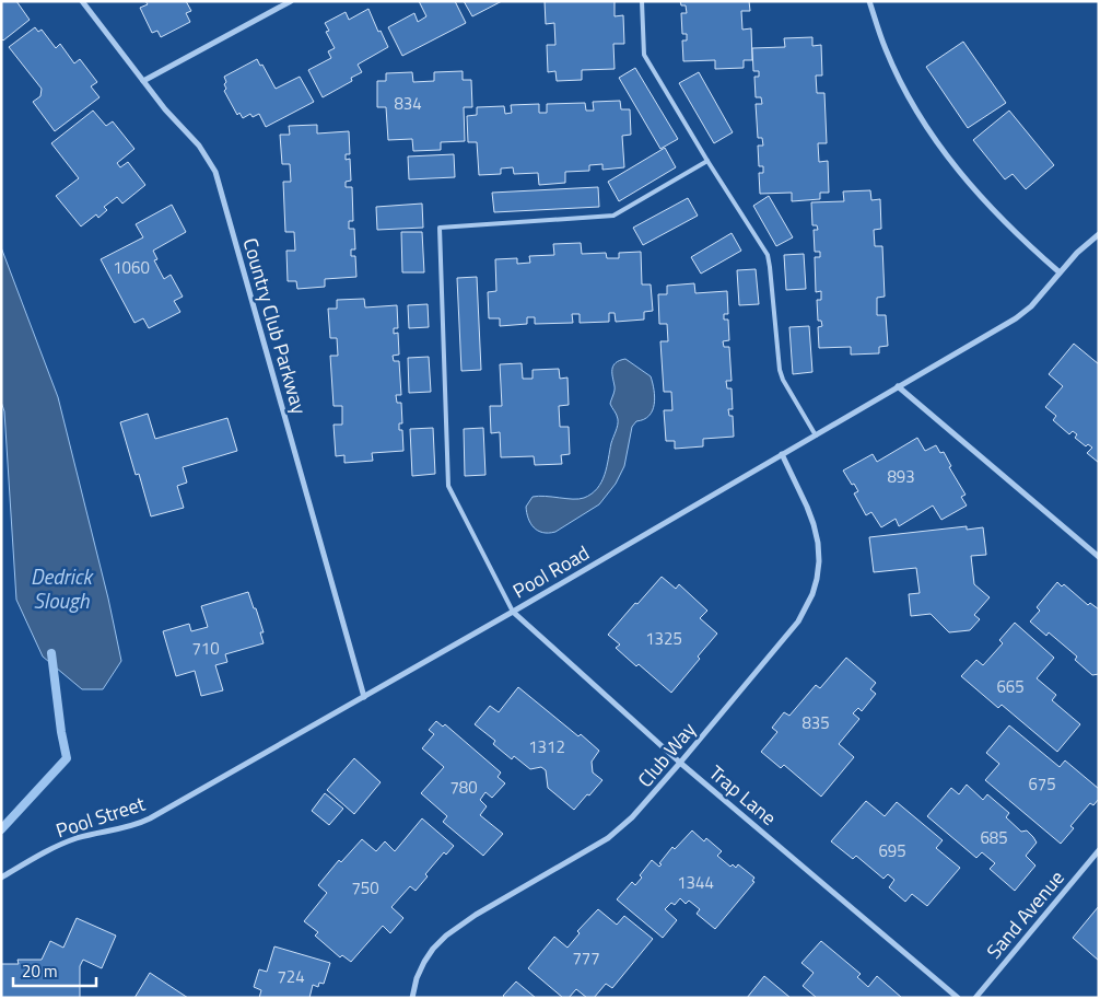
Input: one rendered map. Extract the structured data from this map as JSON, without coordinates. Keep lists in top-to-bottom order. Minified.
{"streets":{"street":["Country Club Parkway","Pool Road","Club Way","Trap Lane","Pool Street","Sand Avenue"]},"crossings":[["Country Club Parkway","Pool Road"],["Pool Road","Club Way"],["Pool Road","Trap Lane"],["Pool Road","Pool Street"],["Club Way","Trap Lane"]],"water":["Dedrick Slough"],"house_numbers":["834","1060","893","1325","710","665","835","1312","675","780","685","695","1344","750","777","724"],"scale_bar":"20 m"}
